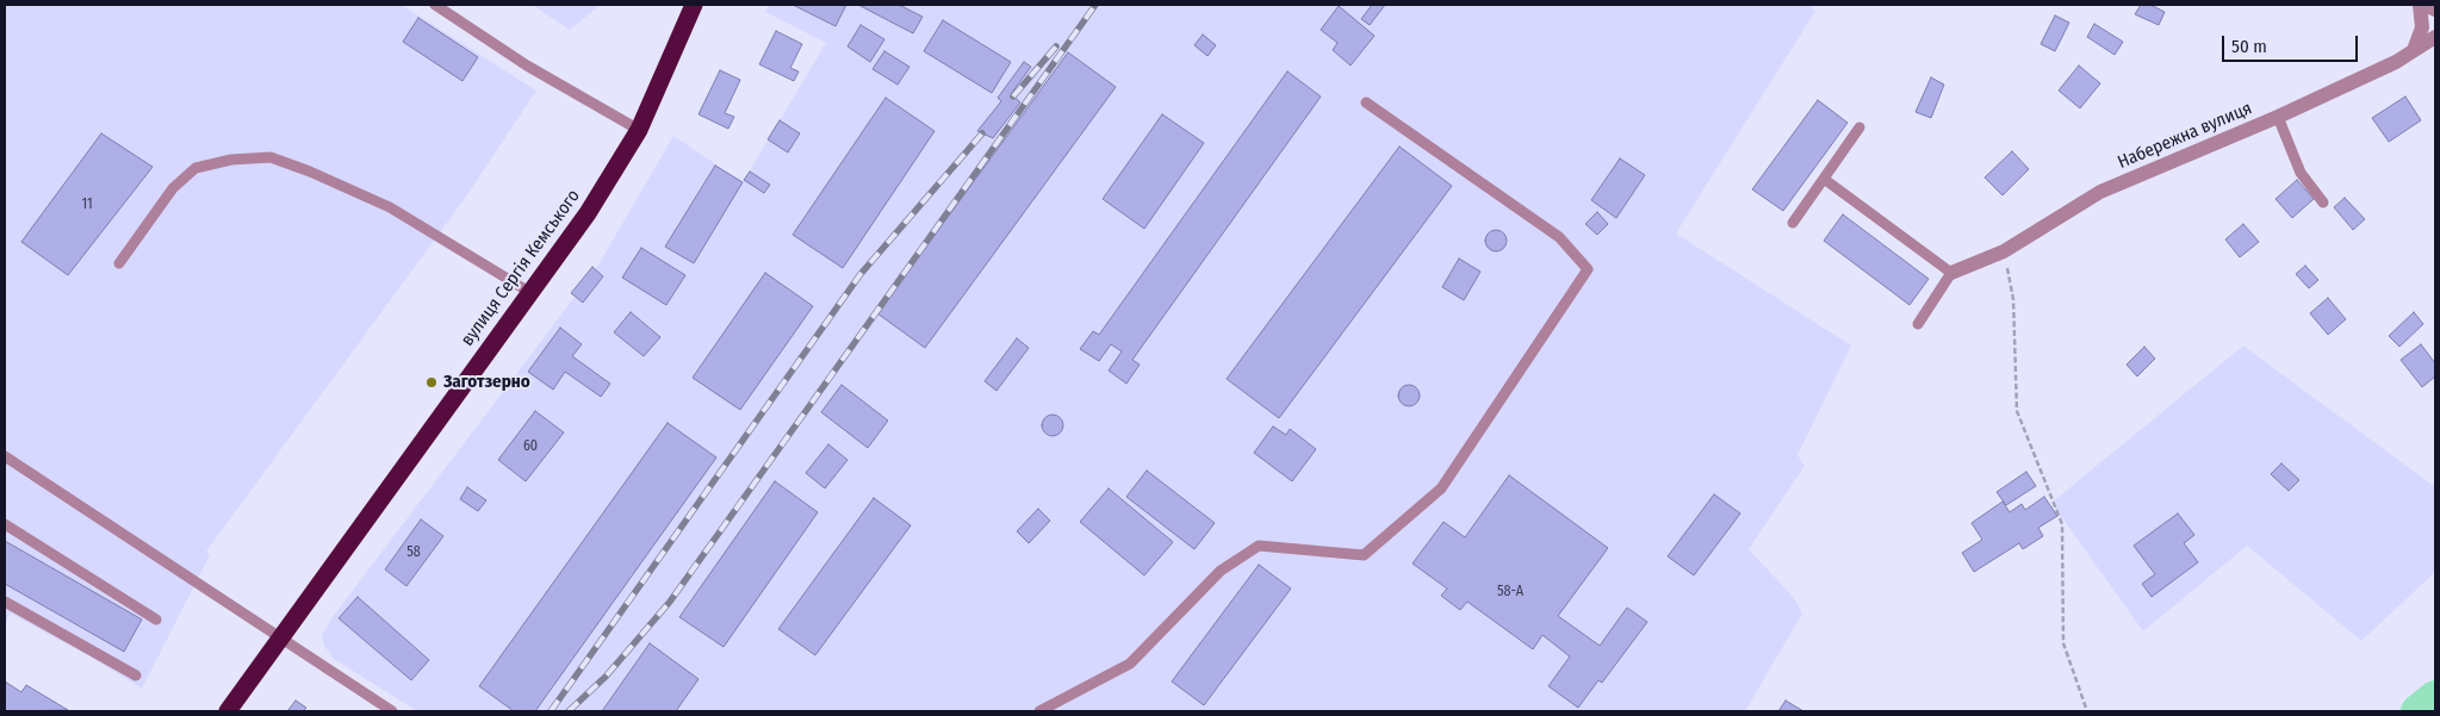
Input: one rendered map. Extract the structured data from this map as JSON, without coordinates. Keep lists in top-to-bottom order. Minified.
{"streets":{"highway":["вулиця Сергія Кемського"],"street":["Набережна вулиця"]},"places":["Заготзерно"],"house_numbers":["11","60","58","58-А"],"scale_bar":"50 m"}
